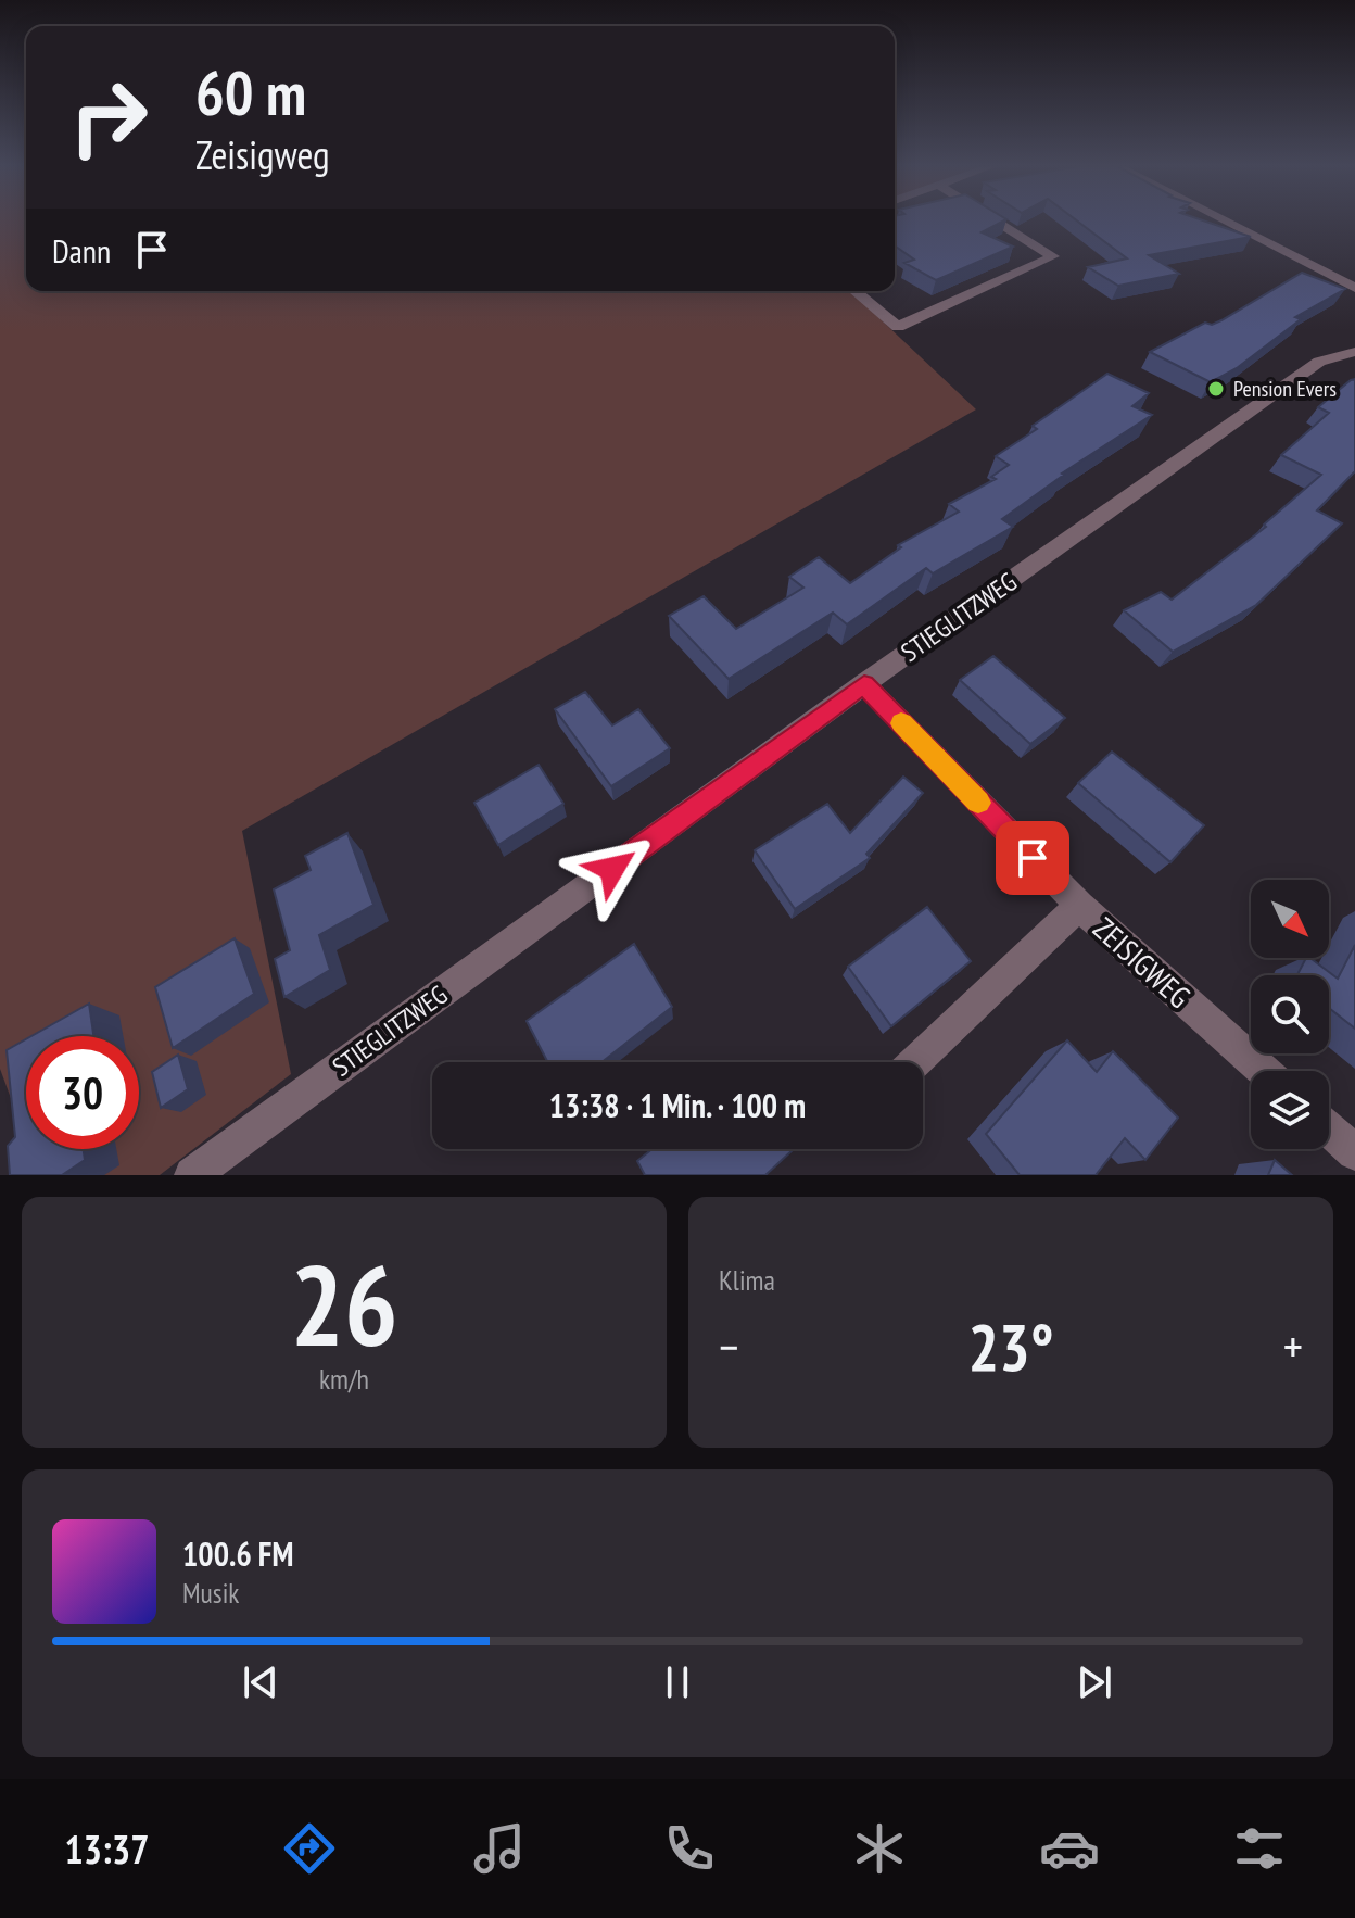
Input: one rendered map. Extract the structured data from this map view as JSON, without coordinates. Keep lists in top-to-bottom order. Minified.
{"streets":{"street":["STIEGLITZWEG","ZEISIGWEG"]},"crossings":[["STIEGLITZWEG","ZEISIGWEG"]],"places":["Pension Evers"],"north":"bottom right","page":{"turn":["60 m","Zeisigweg"],"then":"Dann","limit":"30","trip":"13:38 · 1 Min. · 100 m","tile":[["26","km/h"],"Klima"],"heat":["−","23°","+"],"song":["100.6 FM","Musik"],"tabs":"13:37"}}
